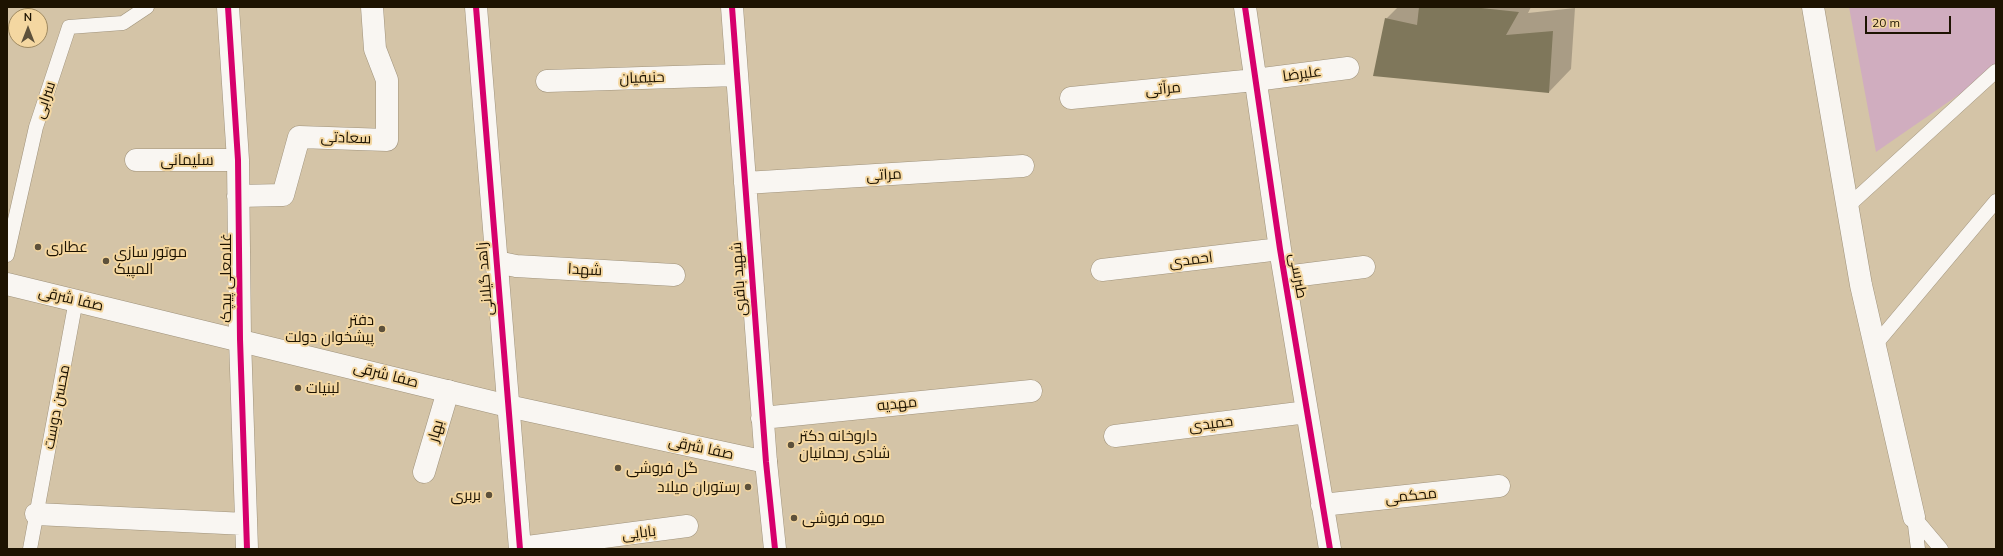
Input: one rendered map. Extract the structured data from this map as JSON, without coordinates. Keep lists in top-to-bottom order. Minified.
{"streets":{"street":["علیرضا","حنیفیان","مرآتی","سعادتی","سلیمانی","مراتی","احمدی","شهدا","طبرسی","غلامعلی پیچک","زاهد گیلانی","شهید باقری","صفا شرقی","مهدیه","حمیدی","بهار","محکمی","بابایی"],"lane":["سرابی","محسن دوست"]},"crossings":[["علیرضا","مرآتی"],["علیرضا","طبرسی"],["حنیفیان","شهید باقری"],["مرآتی","طبرسی"],["سعادتی","غلامعلی پیچک"],["سلیمانی","غلامعلی پیچک"],["مراتی","شهید باقری"],["احمدی","طبرسی"],["شهدا","زاهد گیلانی"],["طبرسی","حمیدی"],["طبرسی","محکمی"],["غلامعلی پیچک","صفا شرقی"],["زاهد گیلانی","صفا شرقی"],["زاهد گیلانی","بابایی"],["شهید باقری","صفا شرقی"],["شهید باقری","مهدیه"],["صفا شرقی","محسن دوست"],["صفا شرقی","بهار"]],"places":["عطاری","موتور سازی المپیک","دفتر پیشخوان دولت","لبنیات","داروخانه دکتر شادی رحمانیان","گل فروشی","رستوران میلاد","بربری","میوه فروشی"],"scale_bar":"20 m","north":"top"}
